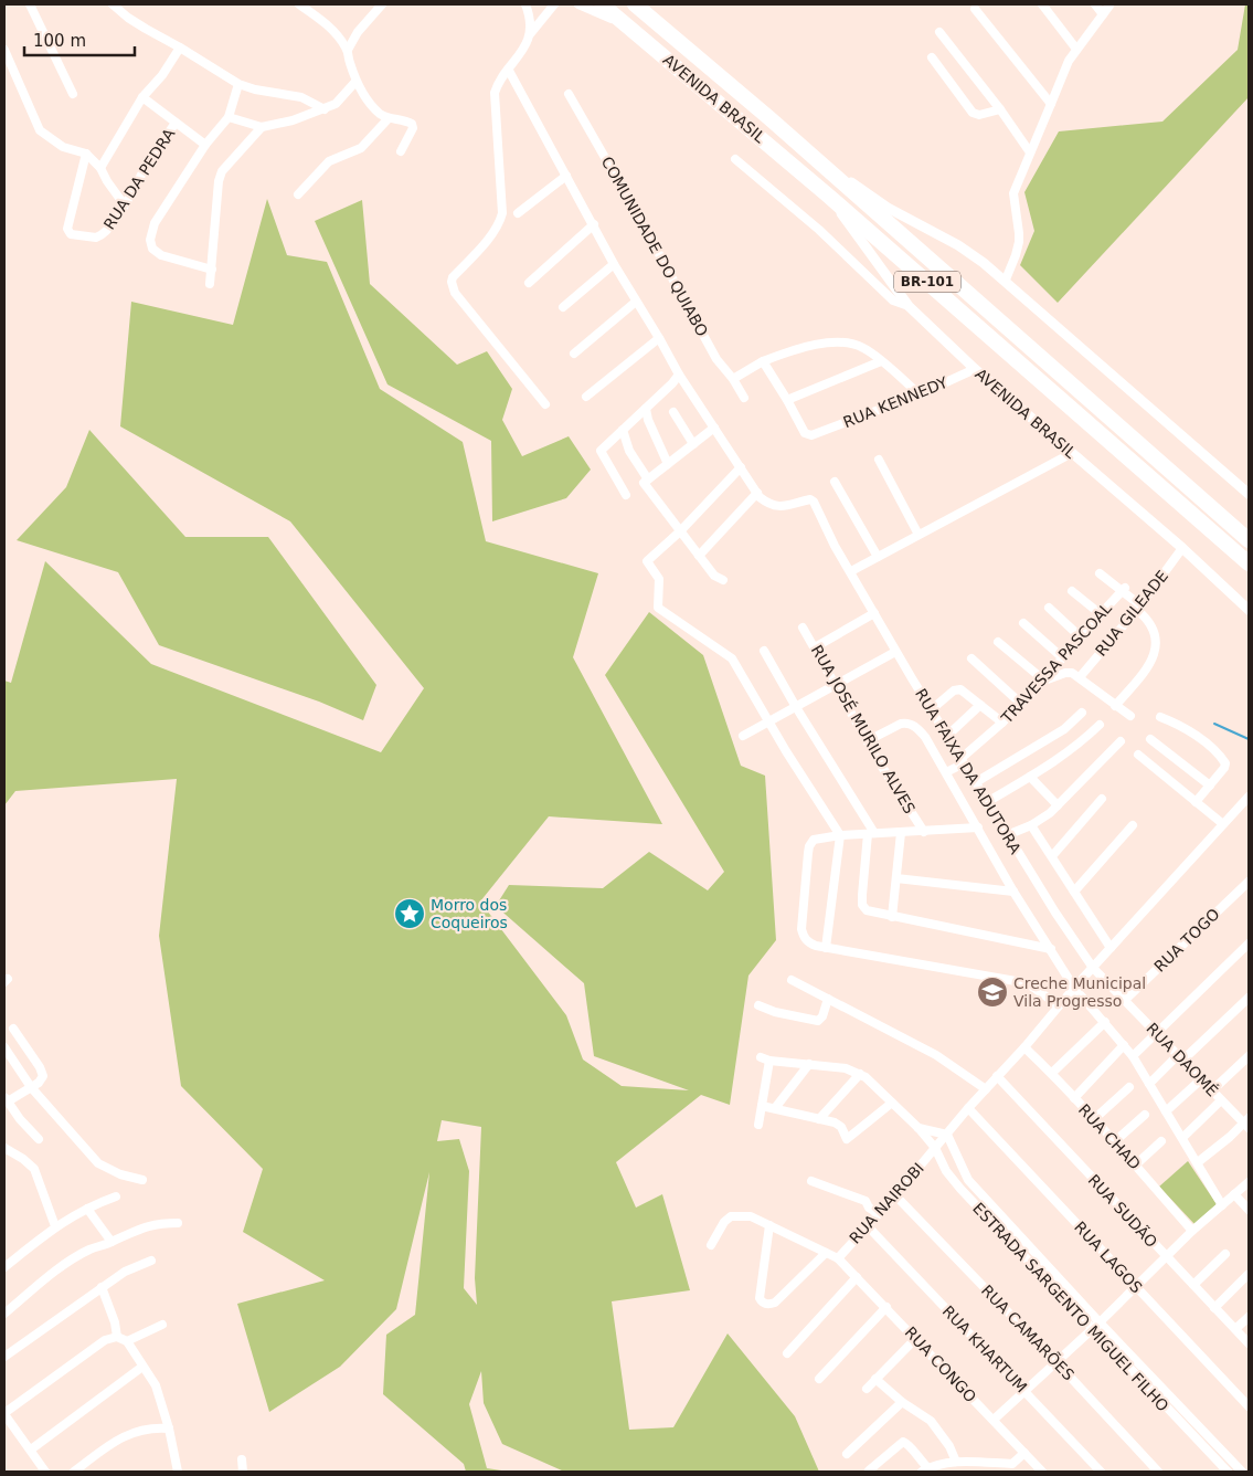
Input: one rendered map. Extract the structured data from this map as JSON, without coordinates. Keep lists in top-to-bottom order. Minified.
{"streets":{"highway":["AVENIDA BRASIL","BR-101"],"street":["RUA DA PEDRA","COMUNIDADE DO QUIABO","RUA KENNEDY","RUA GILEADE","TRAVESSA PASCOAL","RUA JOSÉ MURILO ALVES","RUA FAIXA DA ADUTORA","RUA TOGO","RUA DAOMÉ","RUA CHAD","RUA NAIROBI","RUA SUDÃO","RUA LAGOS","ESTRADA SARGENTO MIGUEL FILHO","RUA CAMARÕES","RUA KHARTUM","RUA CONGO"]},"crossings":[["AVENIDA BRASIL","RUA KENNEDY"],["AVENIDA BRASIL","RUA GILEADE"],["TRAVESSA PASCOAL","RUA FAIXA DA ADUTORA"],["RUA JOSÉ MURILO ALVES","RUA FAIXA DA ADUTORA"],["RUA FAIXA DA ADUTORA","RUA DAOMÉ"],["RUA TOGO","RUA DAOMÉ"],["RUA NAIROBI","ESTRADA SARGENTO MIGUEL FILHO"],["RUA NAIROBI","RUA CAMARÕES"],["RUA NAIROBI","RUA KHARTUM"],["RUA NAIROBI","RUA CONGO"]],"places":{"place":["Morro dos Coqueiros"],"school or university":["Creche Municipal Vila Progresso"]},"scale_bar":"100 m"}
